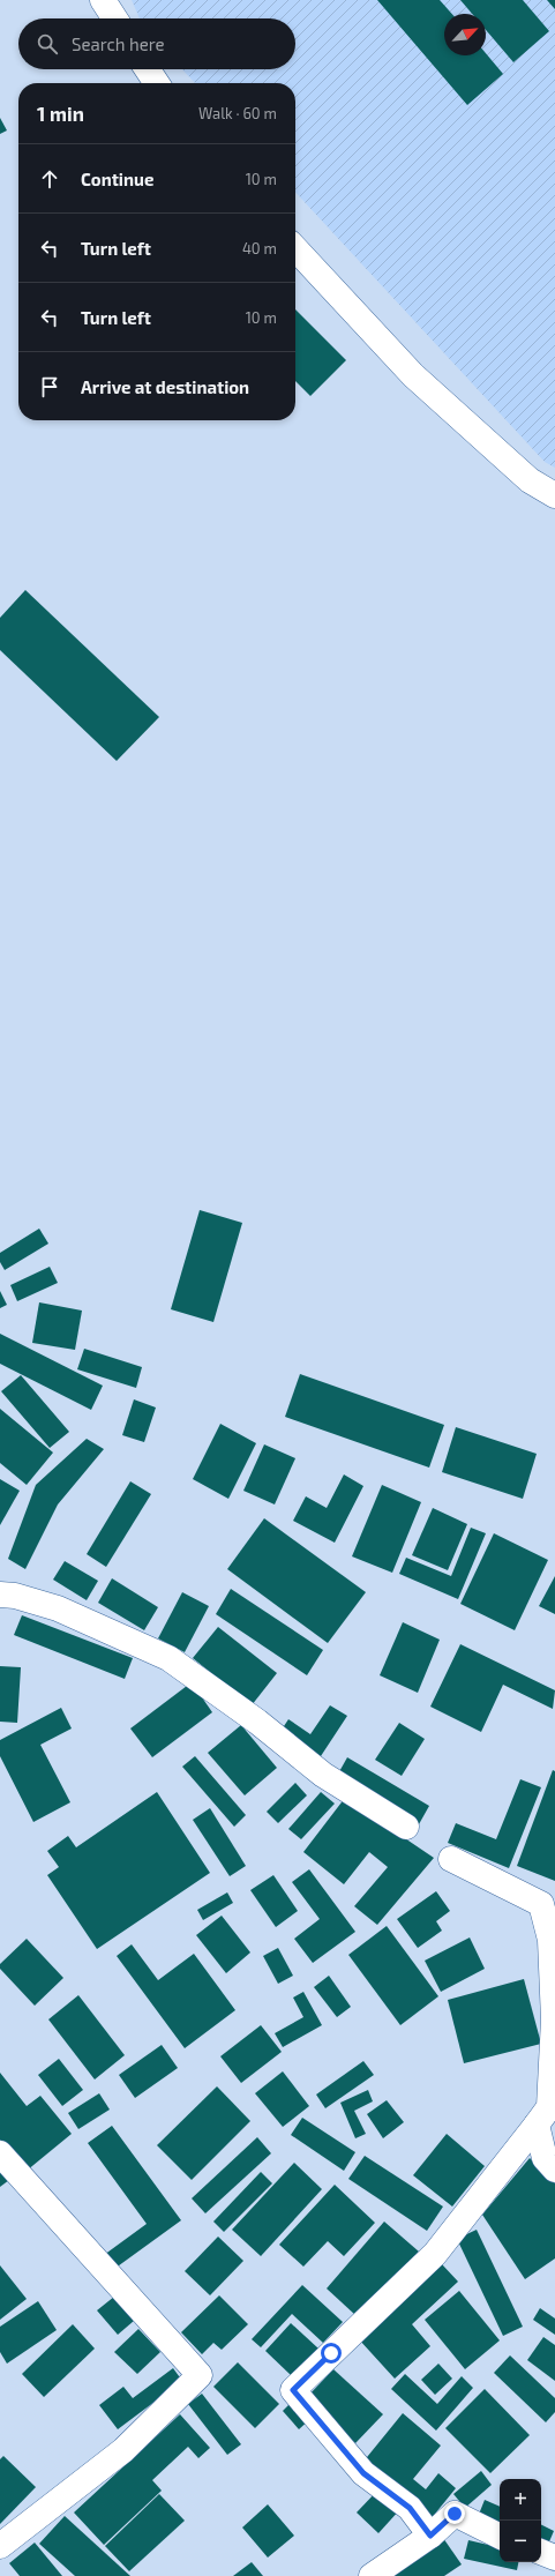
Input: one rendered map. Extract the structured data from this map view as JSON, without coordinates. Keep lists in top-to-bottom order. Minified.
{"north":"top right","page":{"search":"Search here","heading":["1 min","Walk · 60 m"],"list":[["Continue","10 m"],["Turn left","40 m"],["Turn left","10 m"],"Arrive at destination"],"map_buttons":["+","−"]}}
